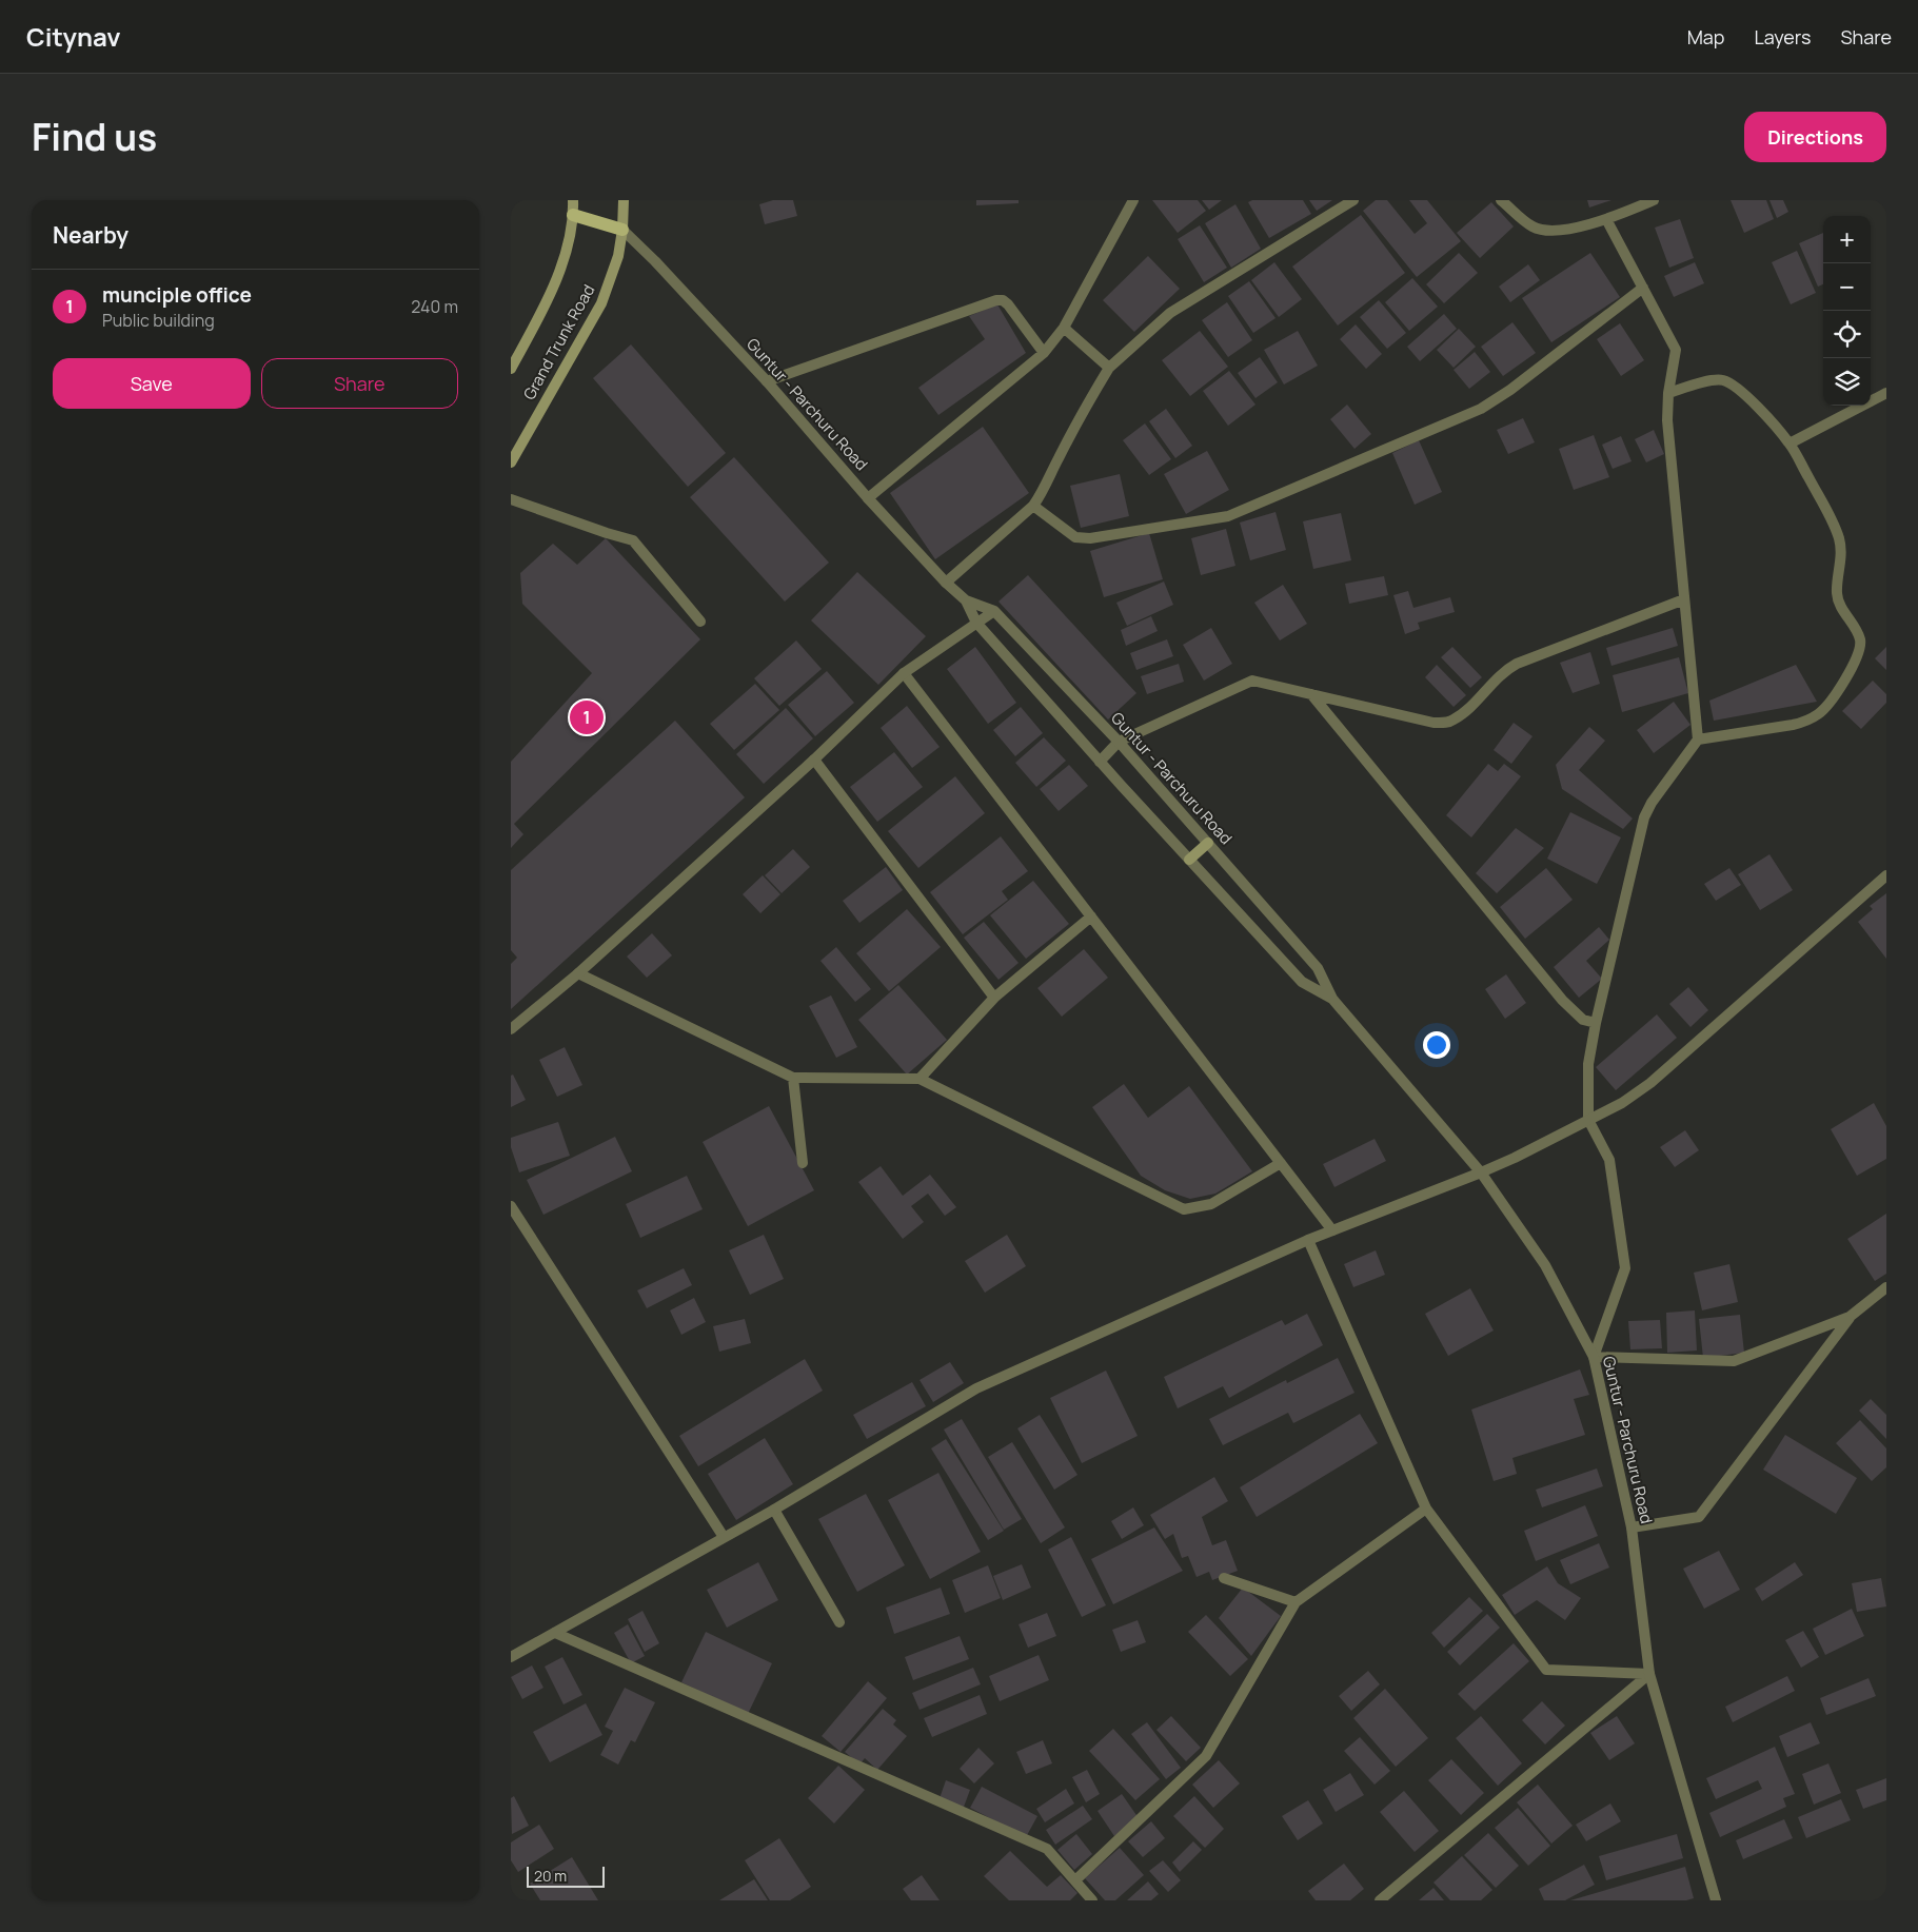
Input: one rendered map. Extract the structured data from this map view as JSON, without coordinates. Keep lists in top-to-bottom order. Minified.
{"streets":{"main road":["Grand Trunk Road"],"street":["Guntur - Parchuru Road"]},"crossings":[["Grand Trunk Road","Guntur - Parchuru Road"]],"scale_bar":"20 m","page":{"header":"Citynav","nav":["Map","Layers","Share"],"title":"Find us","buttons":["Directions",["Save","Share"]],"heading":"Nearby","map_buttons":["+","−"],"list":[{"mark":"1","name":"munciple office","note":"Public building","value":"240 m"}],"pins":"1","scale":"20 m"}}
